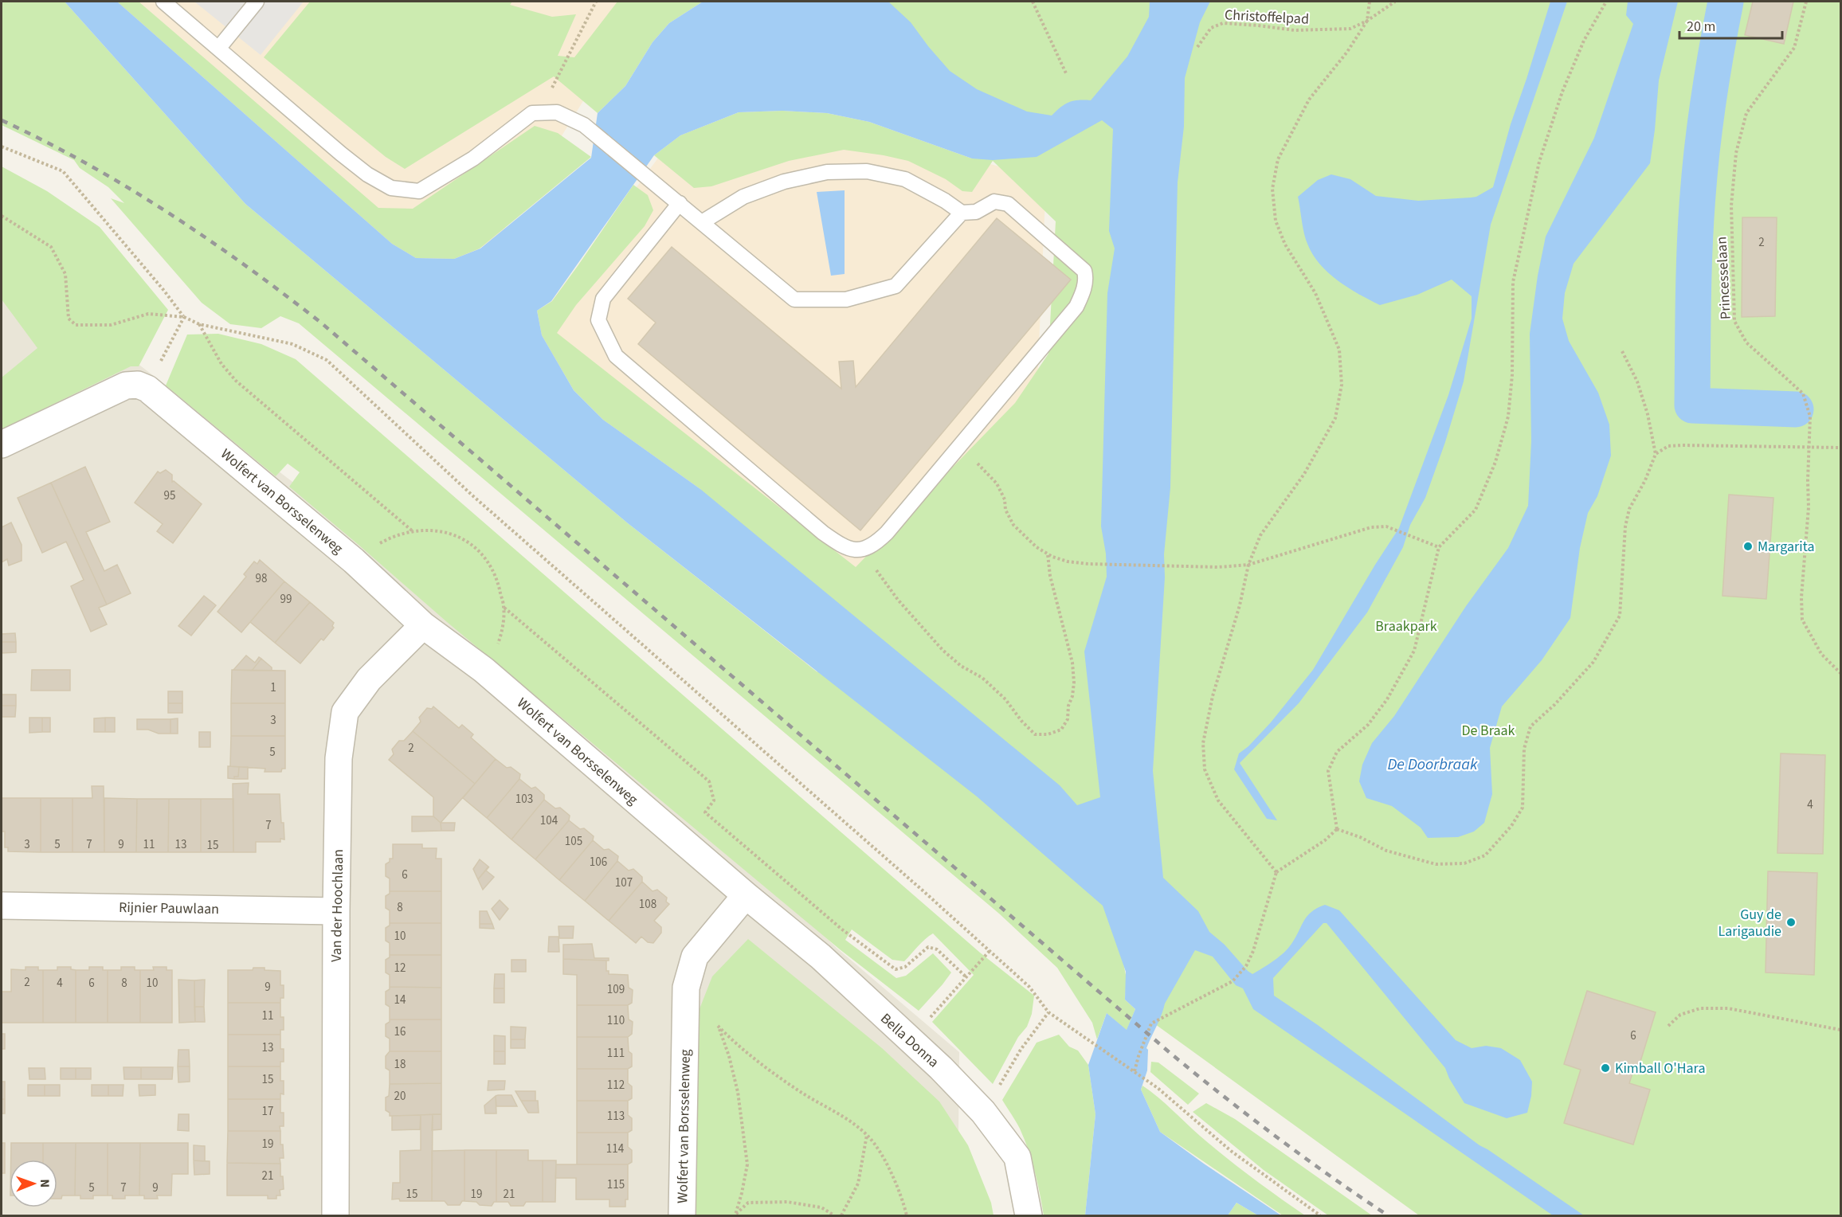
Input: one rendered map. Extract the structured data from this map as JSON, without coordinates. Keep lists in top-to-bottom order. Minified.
{"streets":{"street":["Wolfert van Borsselenweg","Van der Hoochlaan","Rijnier Pauwlaan","Bella Donna"],"path":["Christoffelpad","Princesselaan"]},"crossings":[["Wolfert van Borsselenweg","Van der Hoochlaan"],["Wolfert van Borsselenweg","Bella Donna"],["Van der Hoochlaan","Rijnier Pauwlaan"]],"water":["De Doorbraak"],"parks":["Braakpark","De Braak"],"places":["Margarita","Guy de Larigaudie","Kimball O'Hara"],"house_numbers":["2","95","98","99","1","3","2","5","103","4","104","7","105","3","5","7","9","11","13","15","106","6","107","108","8","10","12","2","4","6","8","10","9","109","14","11","110","16","6","13","111","18","15","112","20","17","113","19","114","21","115","5","7","9","15","19","21"],"scale_bar":"20 m","north":"right"}
